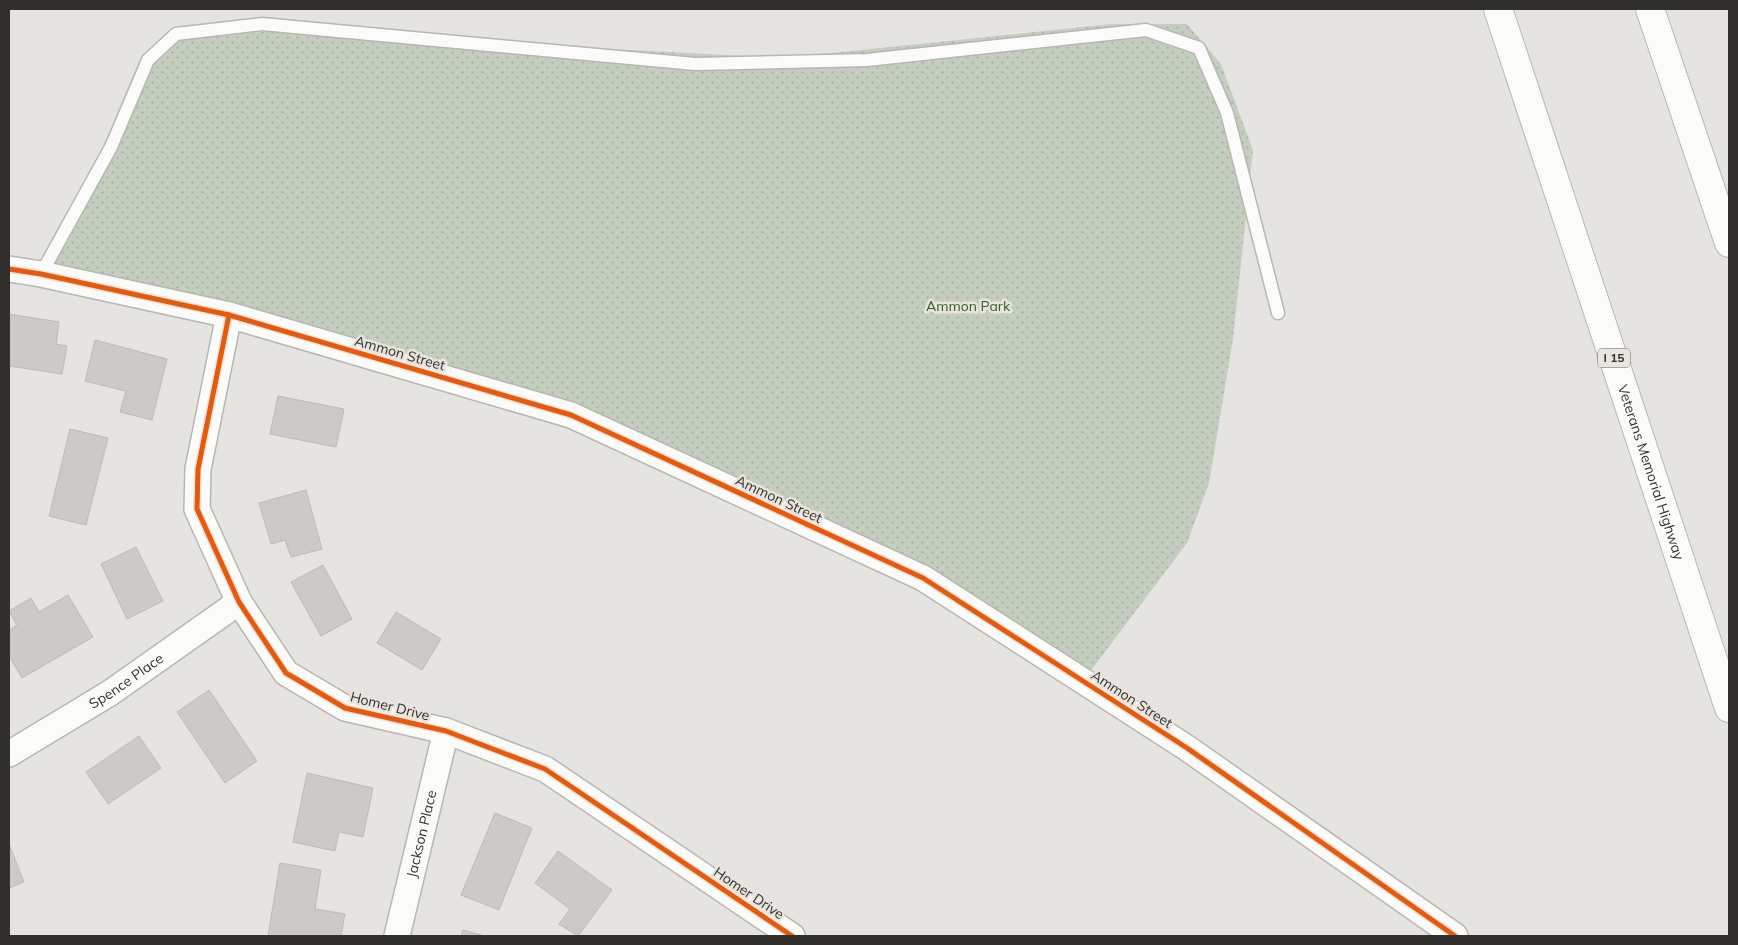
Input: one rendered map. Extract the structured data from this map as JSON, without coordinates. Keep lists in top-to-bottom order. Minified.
{"streets":{"highway":["I 15","Veterans Memorial Highway"],"street":["Ammon Street","Spence Place","Homer Drive","Jackson Place"]},"crossings":[["Ammon Street","Homer Drive"],["Spence Place","Homer Drive"],["Homer Drive","Jackson Place"]],"parks":["Ammon Park"]}
